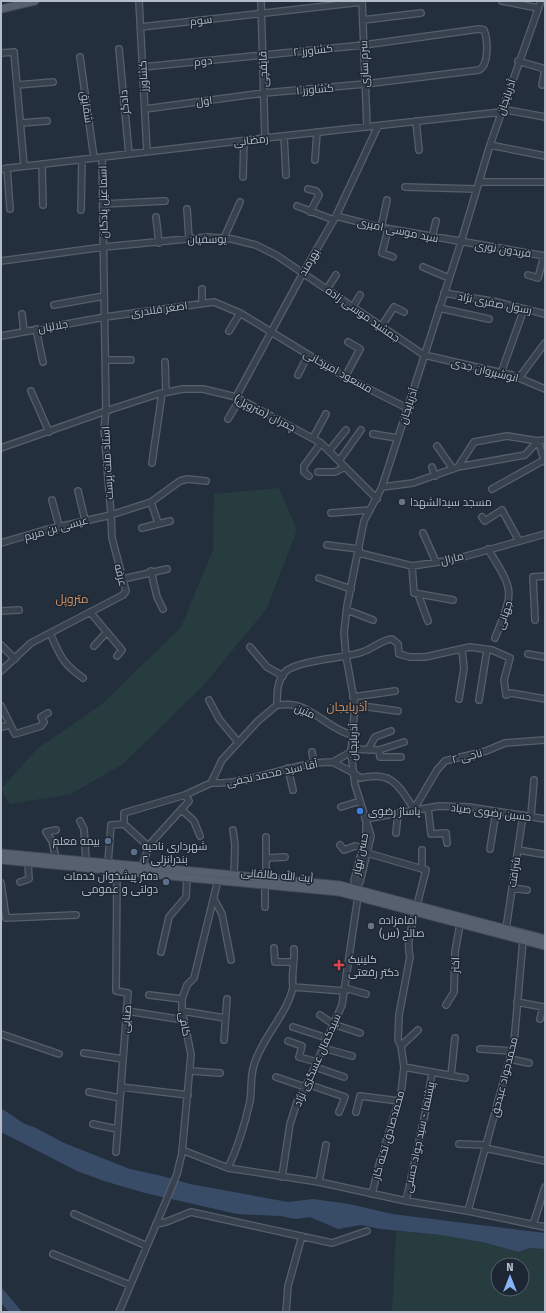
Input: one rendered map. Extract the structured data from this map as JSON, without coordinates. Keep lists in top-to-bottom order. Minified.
{"streets":{"main road":["آیت الله طالقانی"],"street":["سوم","کشاورز ۲","دوم","سرم سازی","قایقچی","کشاورز","کشاورز ۱","آذربایجان","اول","دادگر","شقایق","رمضانی","اسماعیل پادگان","سید موسی امیری","یوسفیان","فریدون نوری","بهرمند","رسول صفری نژاد","اصغر قلندری","جمشید موسی زاده","جلالیان","انوشیروان جدی","مسعود امیرخانی","چمران (متروپل)","استاد ملت پرست","عیسی بن مریم","مارال","عرفه","جهانی","متین","ناجی ۲","آقا سید محمد نجفی","حسین رضوی صیاد","حسن بهار","شرافت","اختر","صنایی","کافی","سیدکمال عسگری نژاد","محمدجواد عبدحق","محمدصادق تخته کار","پیشنما - سید جواد حسنی"]},"crossings":[["سوم","سرم سازی"],["سوم","قایقچی"],["سوم","کشاورز"],["کشاورز ۲","دوم"],["کشاورز ۲","سرم سازی"],["کشاورز ۲","قایقچی"],["کشاورز ۲","کشاورز ۱"],["دوم","قایقچی"],["دوم","کشاورز"],["سرم سازی","کشاورز ۱"],["سرم سازی","رمضانی"],["قایقچی","کشاورز ۱"],["قایقچی","اول"],["قایقچی","رمضانی"],["کشاورز","اول"],["کشاورز","رمضانی"],["کشاورز ۱","اول"],["آذربایجان","رمضانی"],["آذربایجان","سید موسی امیری"],["آذربایجان","فریدون نوری"],["آذربایجان","رسول صفری نژاد"],["آذربایجان","جمشید موسی زاده"],["آذربایجان","انوشیروان جدی"],["آذربایجان","مسعود امیرخانی"],["آذربایجان","چمران (متروپل)"],["آذربایجان","مارال"],["آذربایجان","متین"],["آذربایجان","حسین رضوی صیاد"],["آذربایجان","حسن بهار"],["دادگر","رمضانی"],["شقایق","رمضانی"],["رمضانی","اسماعیل پادگان"],["رمضانی","بهرمند"],["اسماعیل پادگان","یوسفیان"],["سید موسی امیری","فریدون نوری"],["سید موسی امیری","بهرمند"],["یوسفیان","بهرمند"],["یوسفیان","جمشید موسی زاده"],["بهرمند","جمشید موسی زاده"],["بهرمند","مسعود امیرخانی"],["بهرمند","چمران (متروپل)"],["اصغر قلندری","جلالیان"],["جمشید موسی زاده","انوشیروان جدی"],["چمران (متروپل)","استاد ملت پرست"],["استاد ملت پرست","عیسی بن مریم"],["استاد ملت پرست","عرفه"],["عیسی بن مریم","عرفه"],["مارال","جهانی"],["ناجی ۲","حسین رضوی صیاد"],["حسین رضوی صیاد","حسن بهار"],["حسین رضوی صیاد","شرافت"],["حسن بهار","آیت الله طالقانی"],["شرافت","آیت الله طالقانی"],["آیت الله طالقانی","اختر"],["آیت الله طالقانی","صنایی"],["آیت الله طالقانی","کافی"],["آیت الله طالقانی","سیدکمال عسگری نژاد"],["آیت الله طالقانی","محمدجواد عبدحق"],["آیت الله طالقانی","محمدصادق تخته کار"]],"districts":["متروپل","آذربایجان"],"places":{"other":["مسجد سیدالشهدا","پاساژ رضوی","بیمه معلم","شهرداری ناحیه ۲ بندرانزلی","دفتر پیشخوان خدمات دولتی و عمومی","امامزاده صالح (س)"],"health":["کلینیک دکتر رفعتی"]},"north":"top"}
